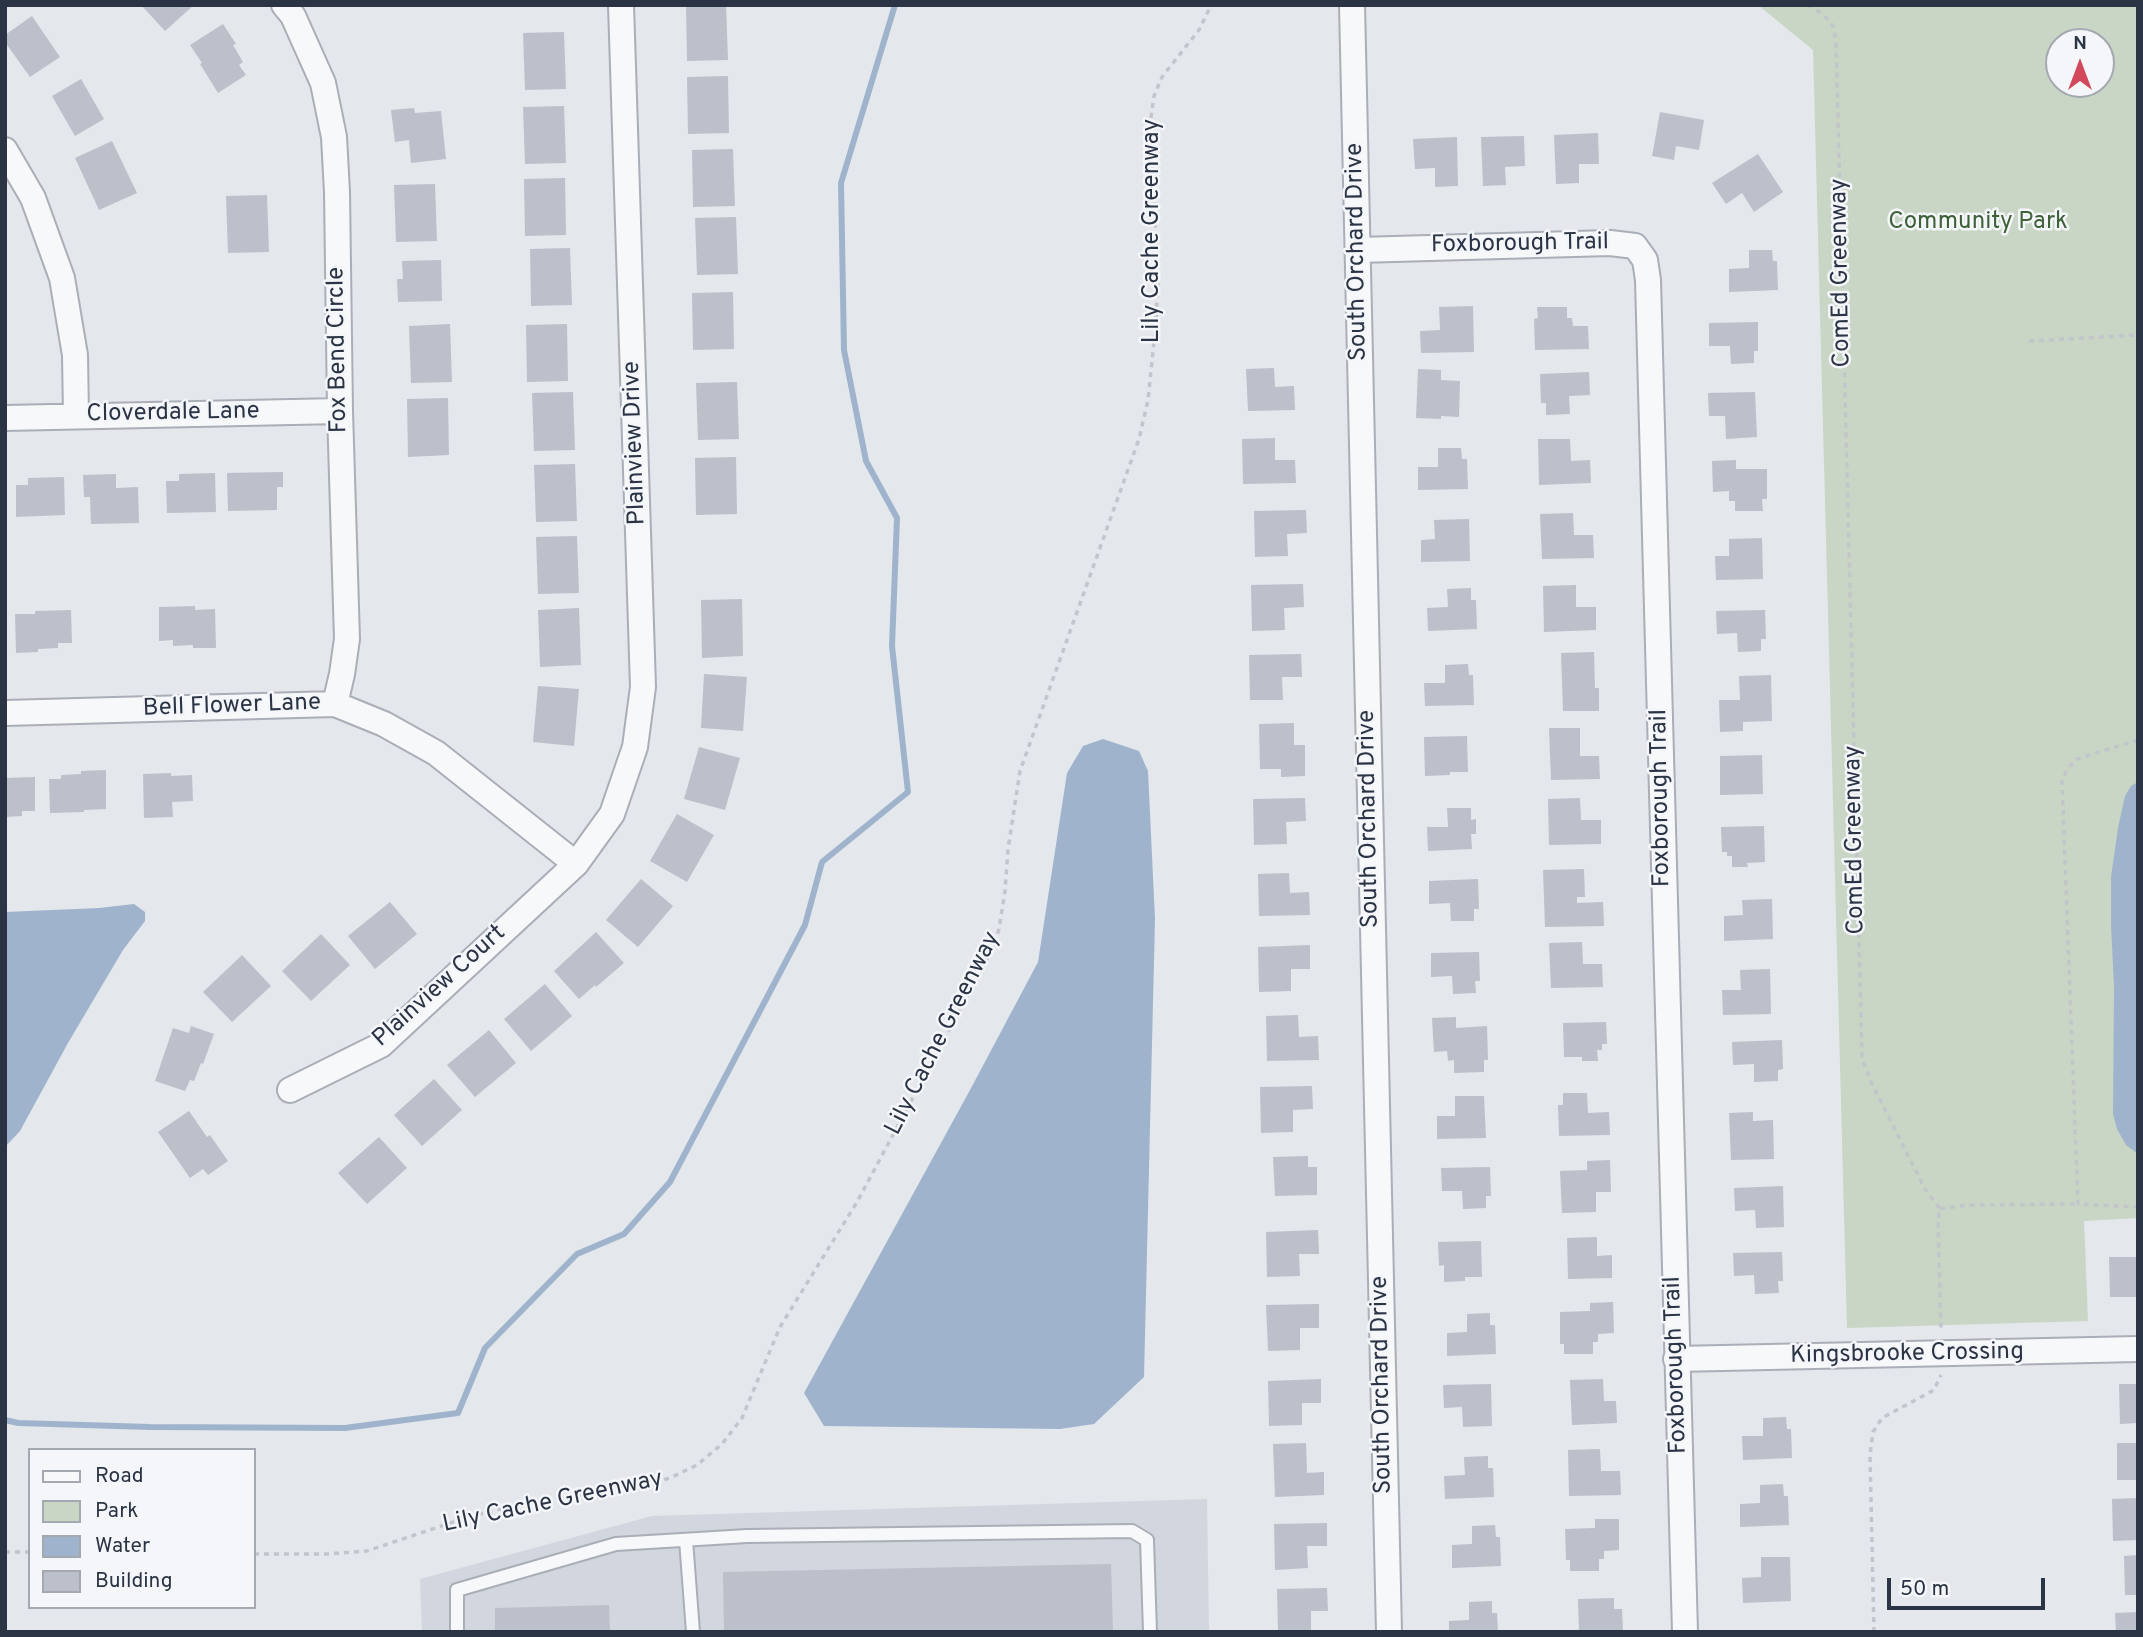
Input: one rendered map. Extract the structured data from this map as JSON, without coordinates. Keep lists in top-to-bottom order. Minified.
{"streets":{"street":["Foxborough Trail","South Orchard Drive","Fox Bend Circle","Cloverdale Lane","Plainview Drive","Bell Flower Lane","Plainview Court","Kingsbrooke Crossing"],"path":["Lily Cache Greenway","ComEd Greenway"]},"crossings":[["Foxborough Trail","South Orchard Drive"],["Foxborough Trail","Kingsbrooke Crossing"],["Fox Bend Circle","Cloverdale Lane"],["Fox Bend Circle","Bell Flower Lane"],["Plainview Drive","Bell Flower Lane"],["Plainview Drive","Plainview Court"],["Bell Flower Lane","Plainview Court"]],"parks":["Community Park"],"legend":["Road","Park","Water","Building"],"scale_bar":"50 m","north":"top"}
